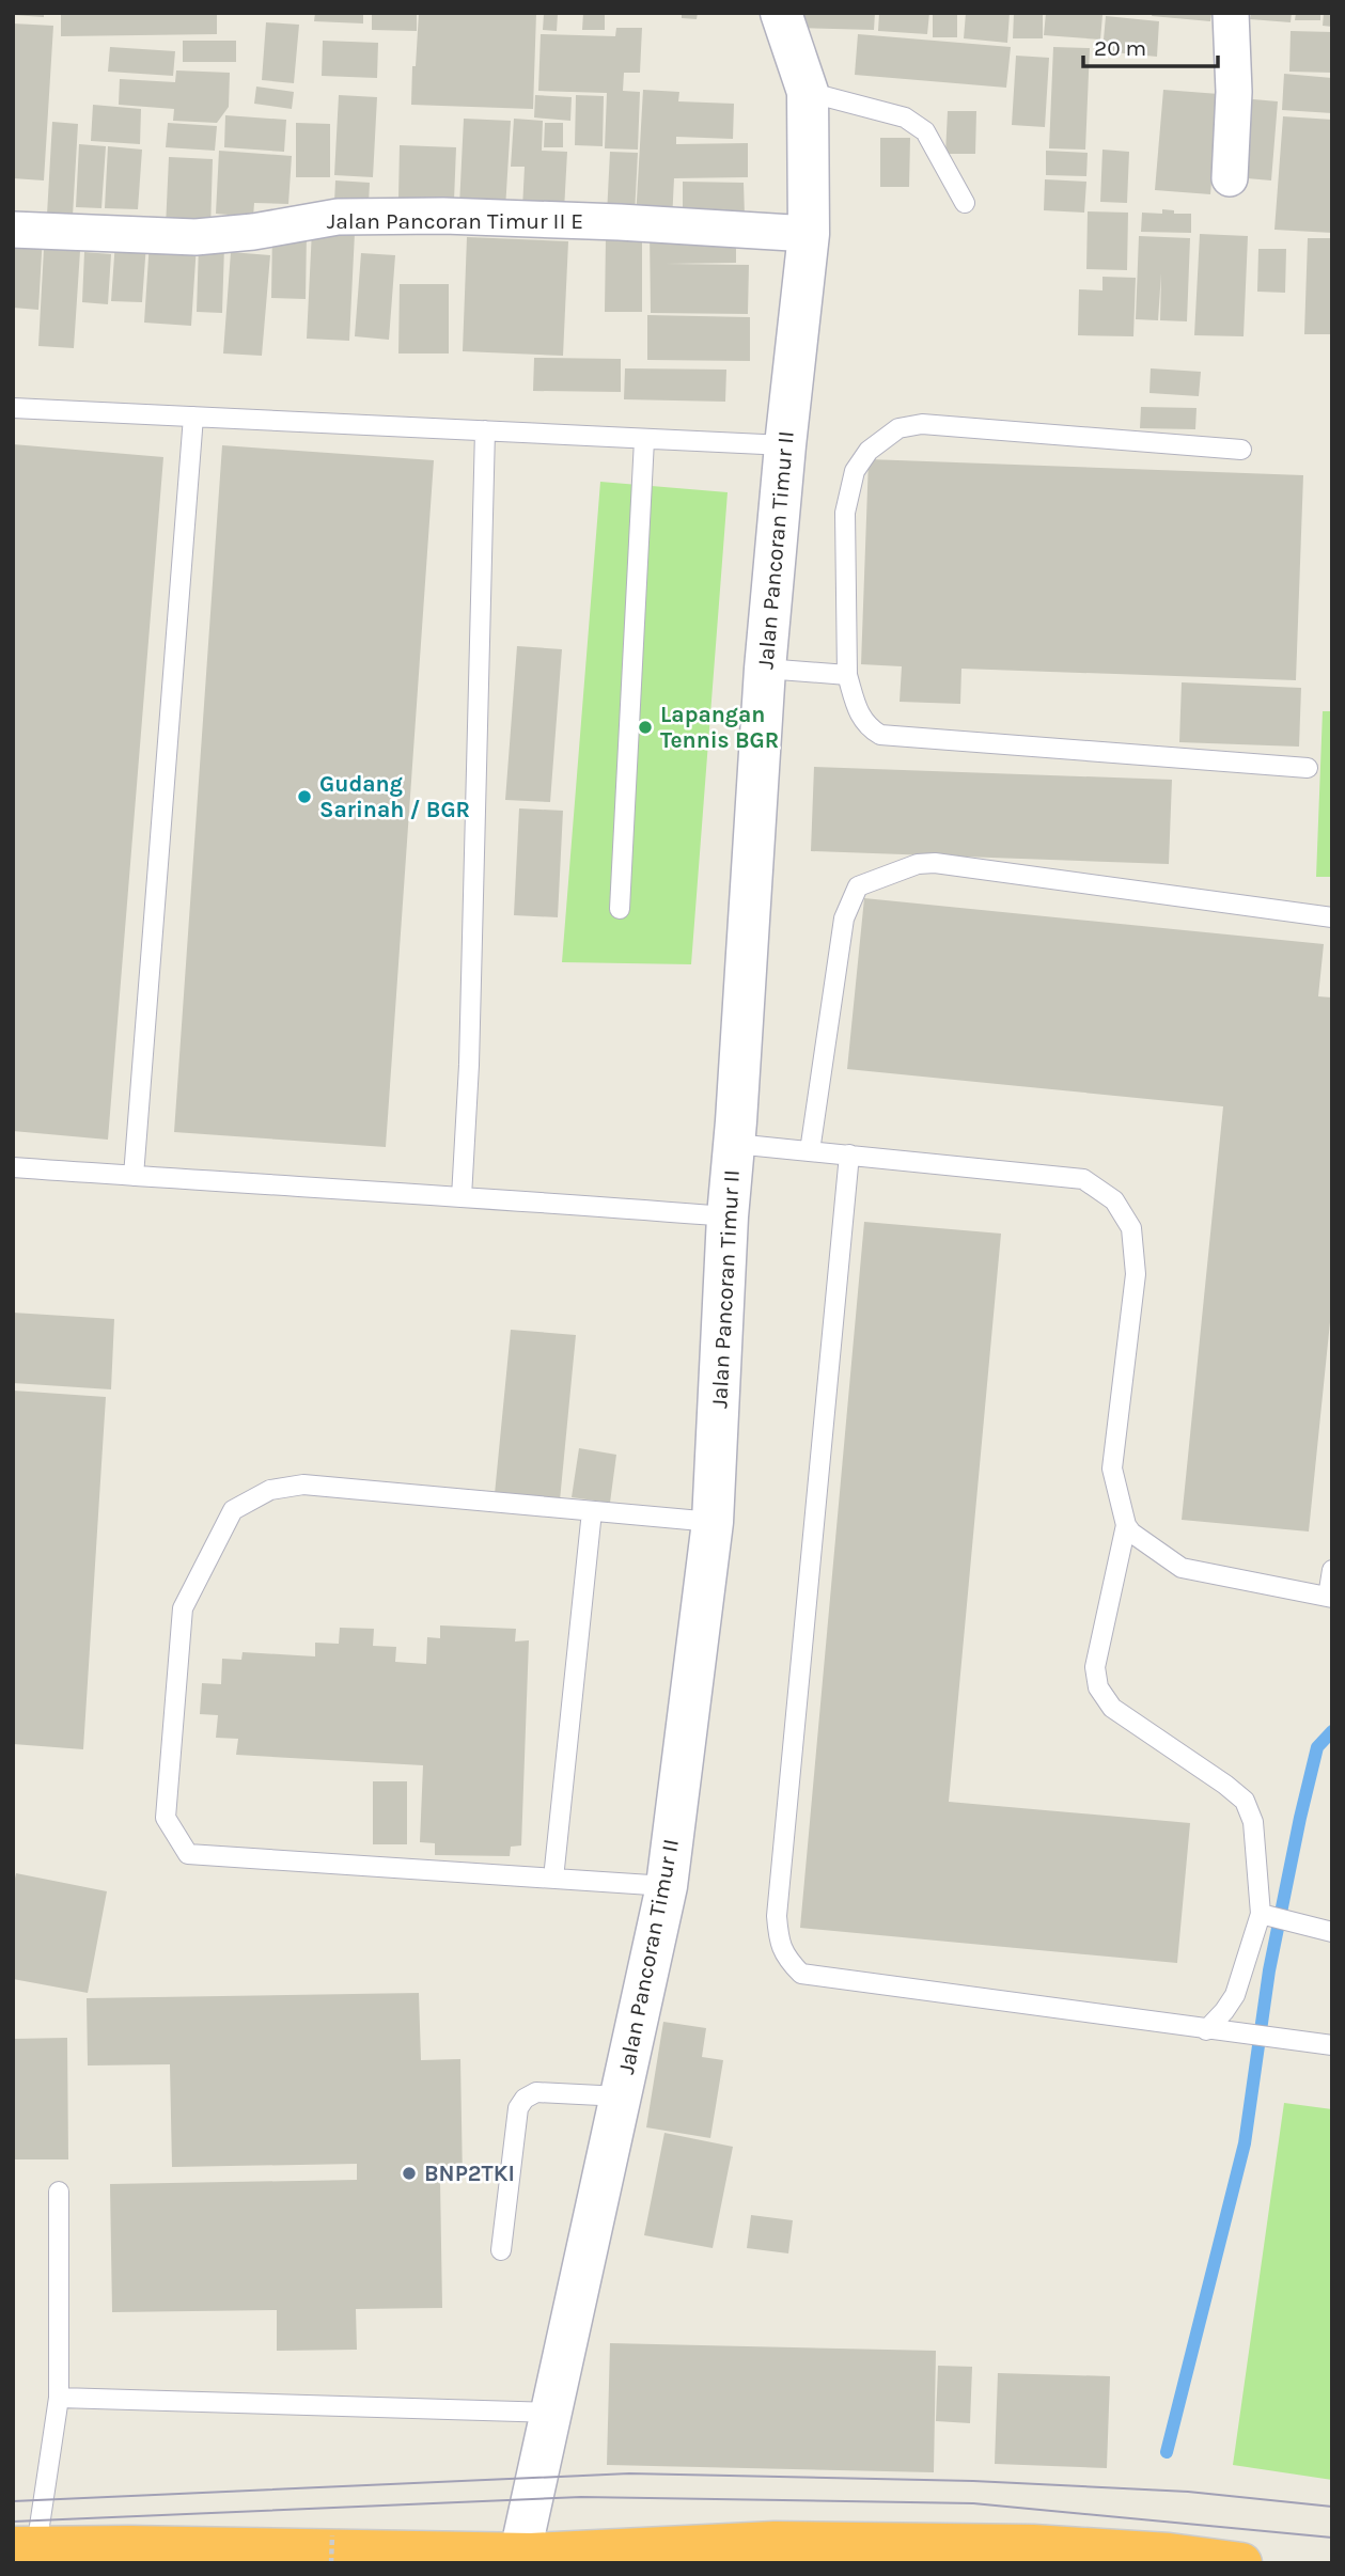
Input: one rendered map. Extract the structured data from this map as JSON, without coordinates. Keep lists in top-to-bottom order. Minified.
{"streets":{"street":["Jalan Pancoran Timur II E","Jalan Pancoran Timur II"]},"crossings":[["Jalan Pancoran Timur II E","Jalan Pancoran Timur II"]],"places":["Lapangan Tennis BGR","Gudang Sarinah / BGR","BNP2TKI"],"scale_bar":"20 m"}
